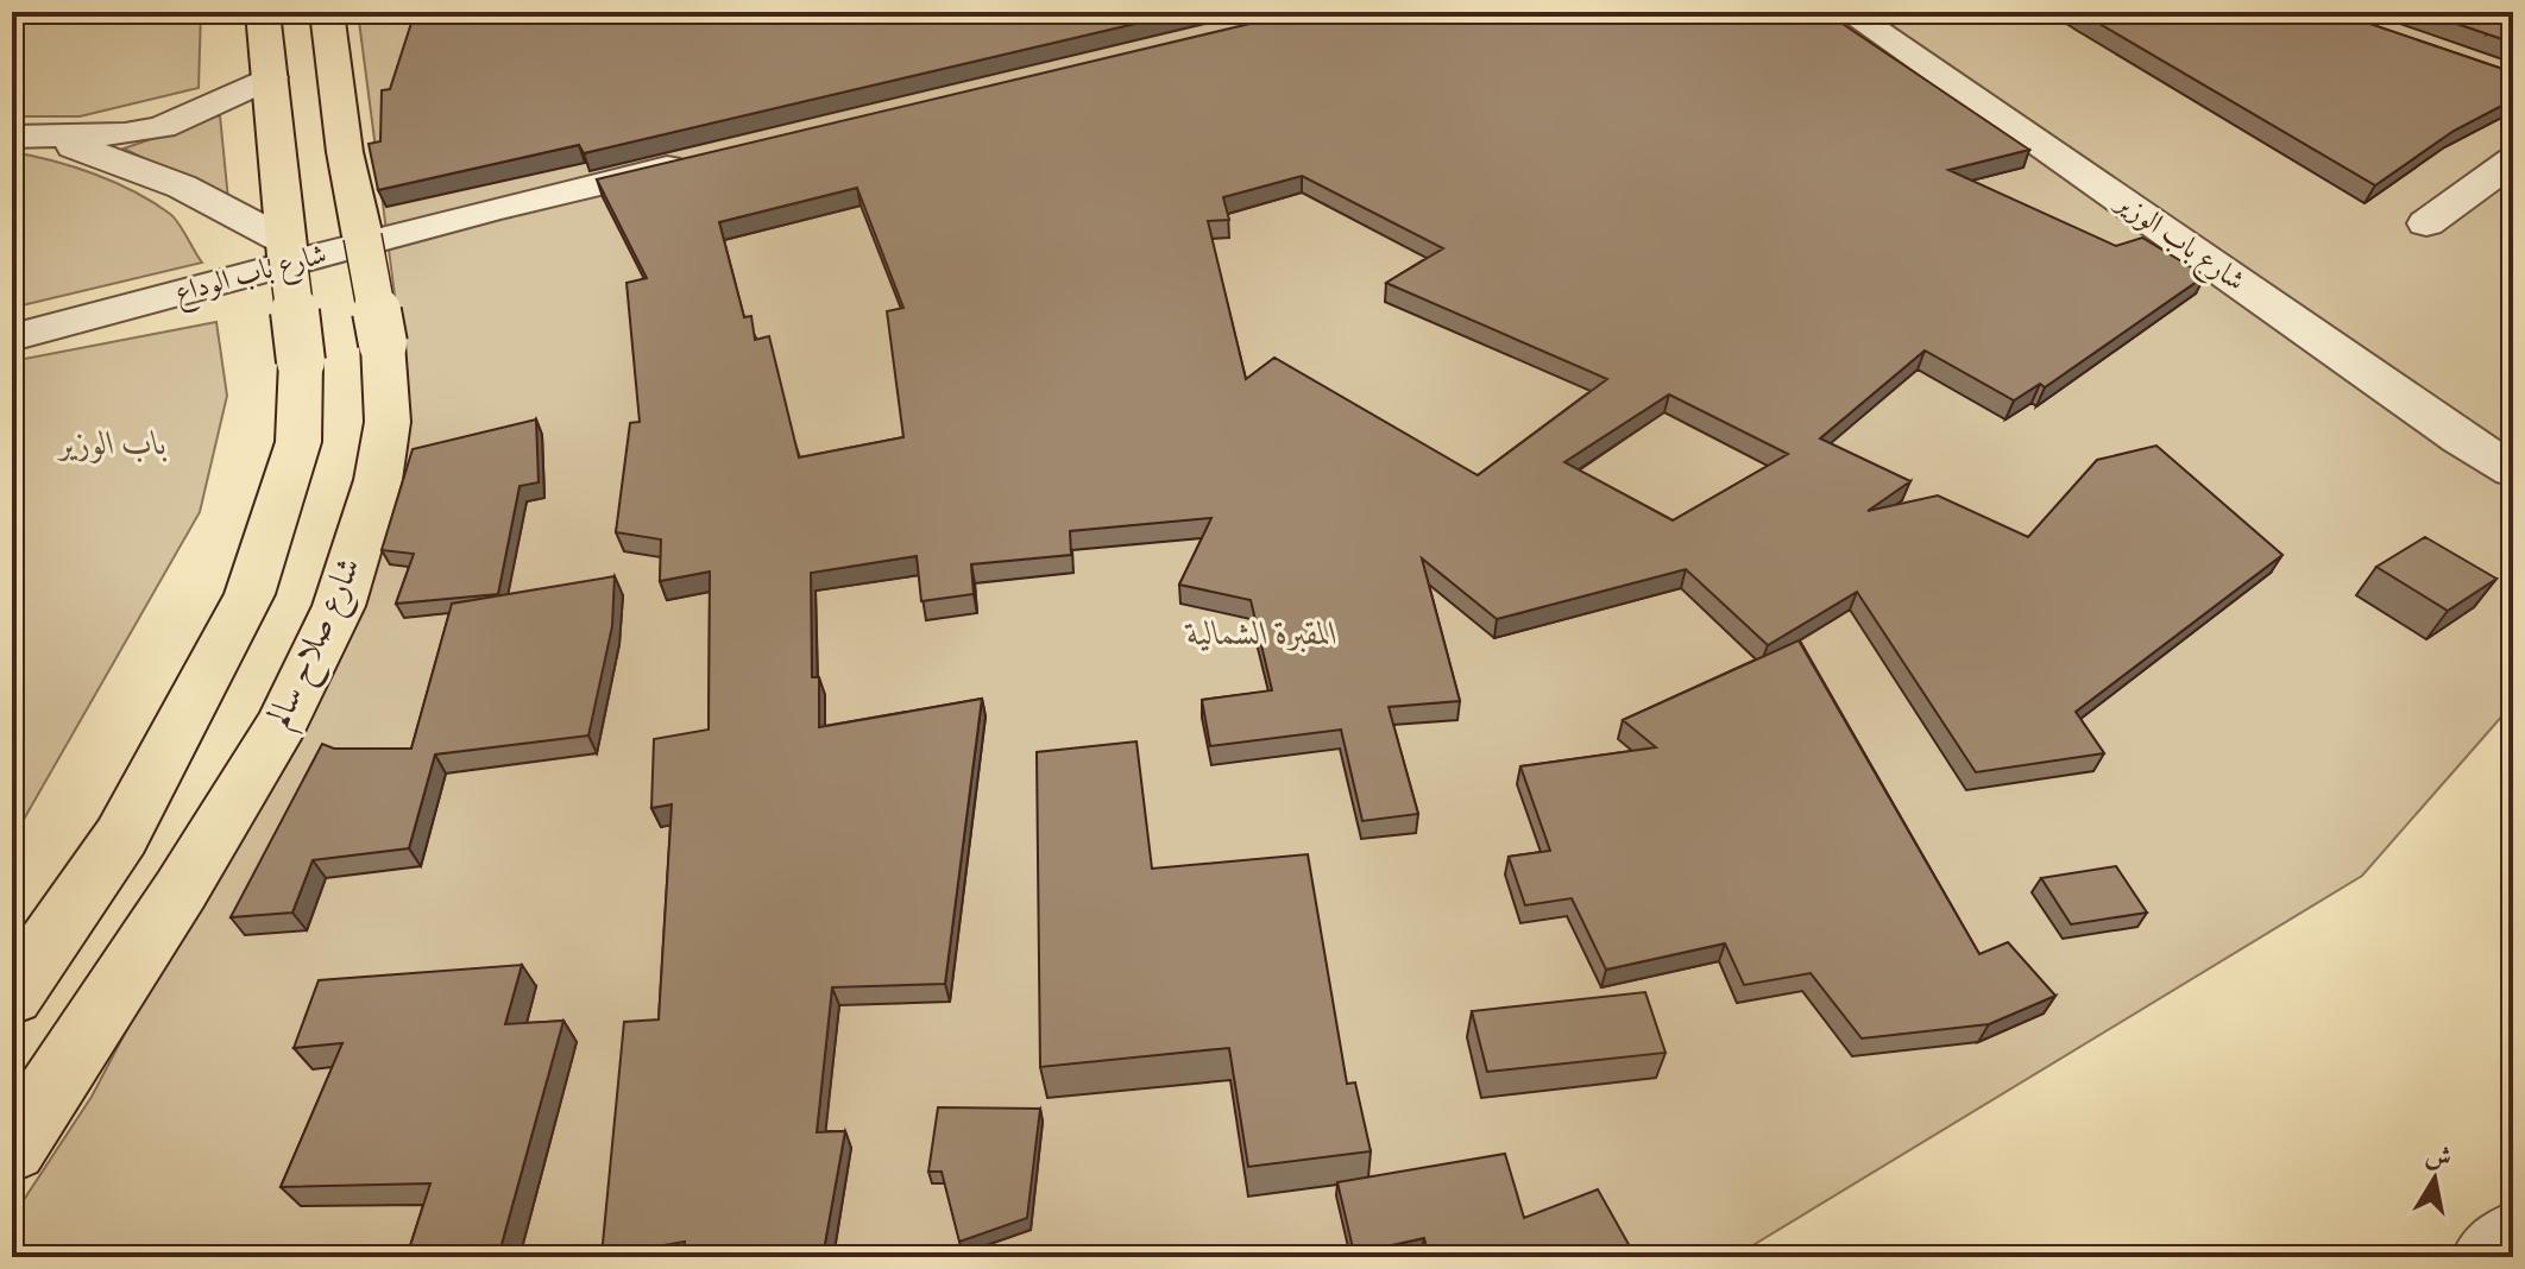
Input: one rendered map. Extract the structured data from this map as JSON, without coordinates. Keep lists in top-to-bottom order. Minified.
{"streets":{"highway":["شارع صلاح سالم"],"street":["شارع باب الوزير","شارع باب الوداع"]},"parks":["باب الوزير","المقبرة الشمالية"],"north":"top"}
